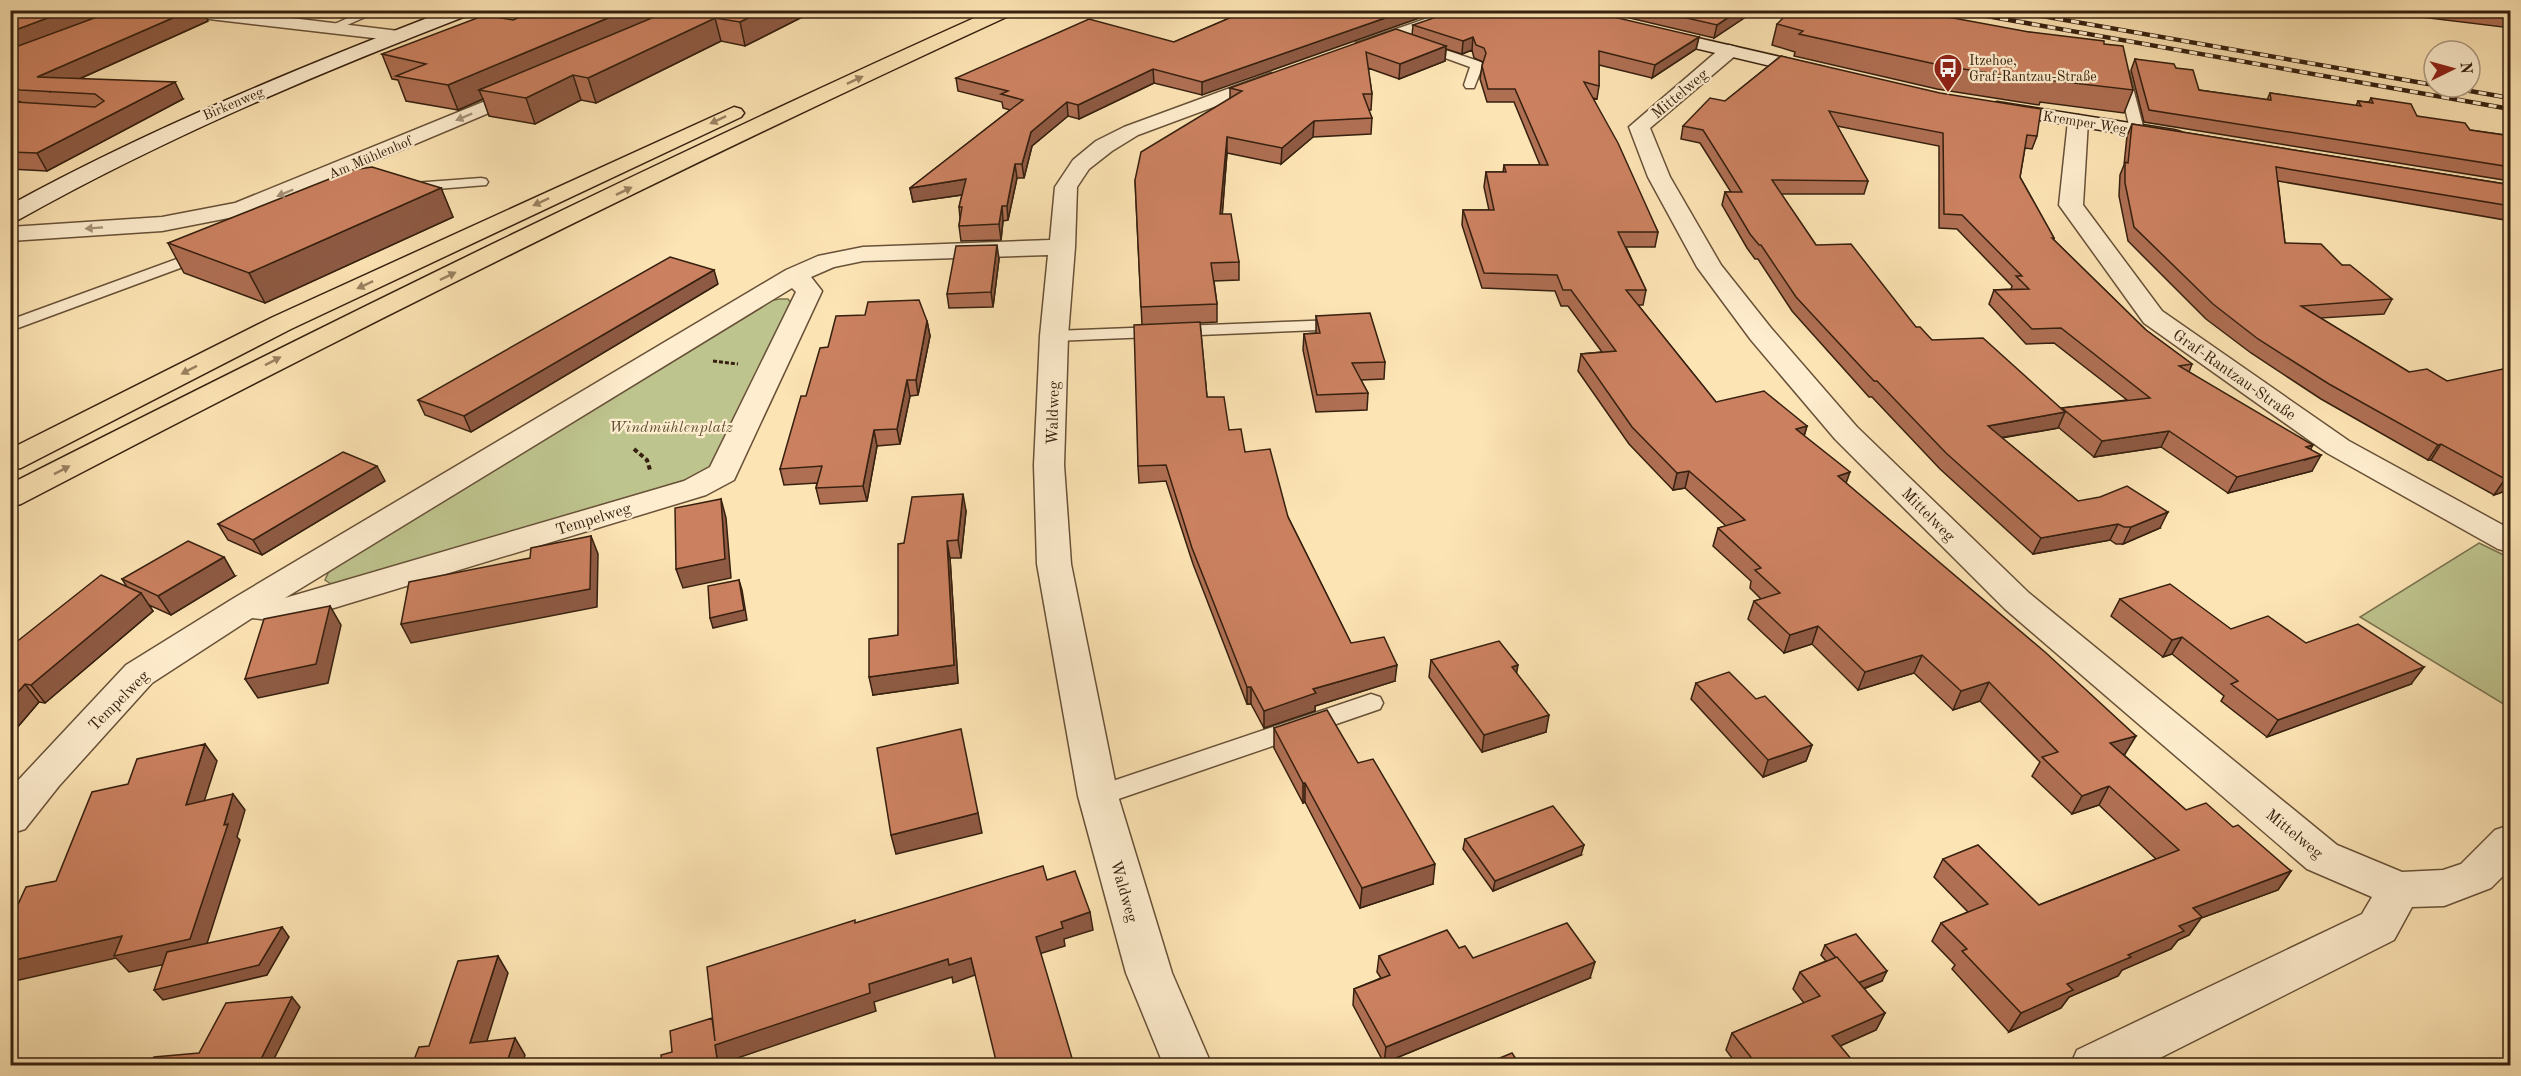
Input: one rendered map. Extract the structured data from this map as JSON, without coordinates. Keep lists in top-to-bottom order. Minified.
{"streets":{"street":["Mittelweg","Birkenweg","Kremper Weg","Am Mühlenhof","Graf-Rantzau-Straße","Waldweg","Tempelweg"]},"crossings":[["Kremper Weg","Graf-Rantzau-Straße"],["Waldweg","Tempelweg"]],"parks":["Windmühlenplatz"],"places":{"bus stop":["Itzehoe, Graf-Rantzau-Straße"]},"north":"right"}
